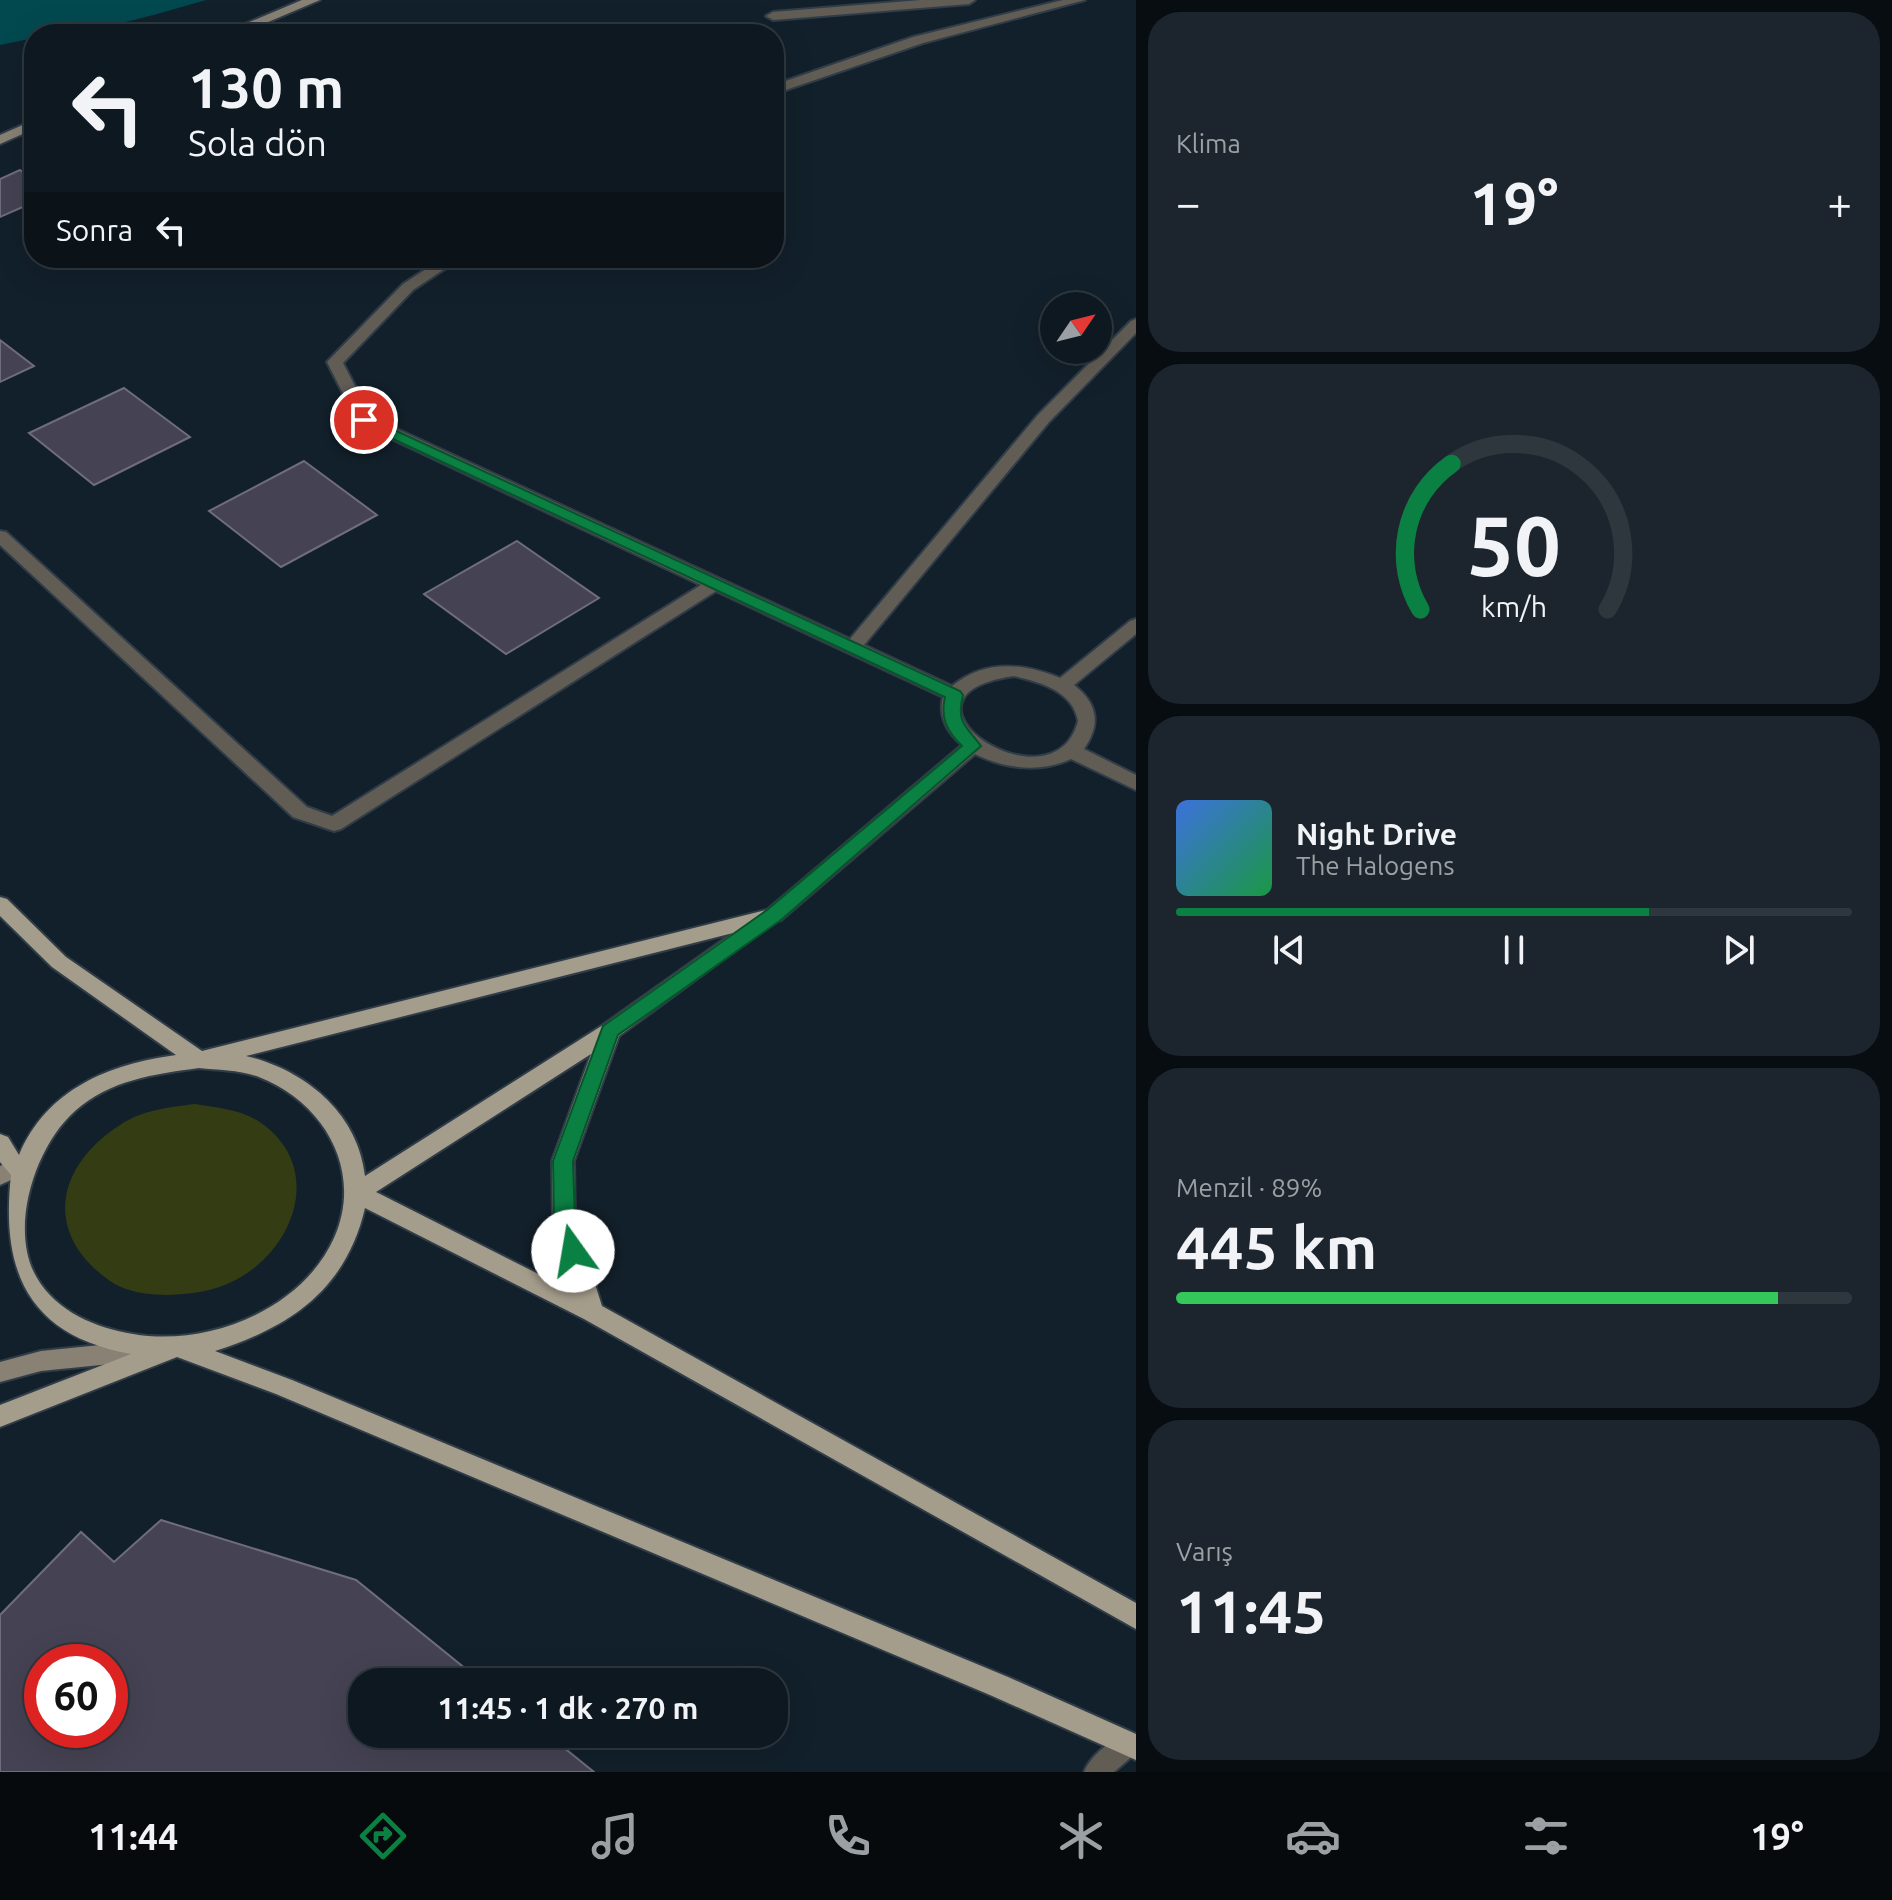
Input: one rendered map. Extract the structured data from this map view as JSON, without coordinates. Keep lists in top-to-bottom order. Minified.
{"north":"top right","page":{"tile":["Klima",["Menzil · 89%","445 km"],["Varış","11:45"]],"turn":["130 m","Sola dön"],"heat":["−","19°","+"],"then":"Sonra","song":["Night Drive","The Halogens"],"limit":"60","trip":"11:45 · 1 dk · 270 m","tabs":["11:44","19°"],"gauge":["50","km/h"]}}
